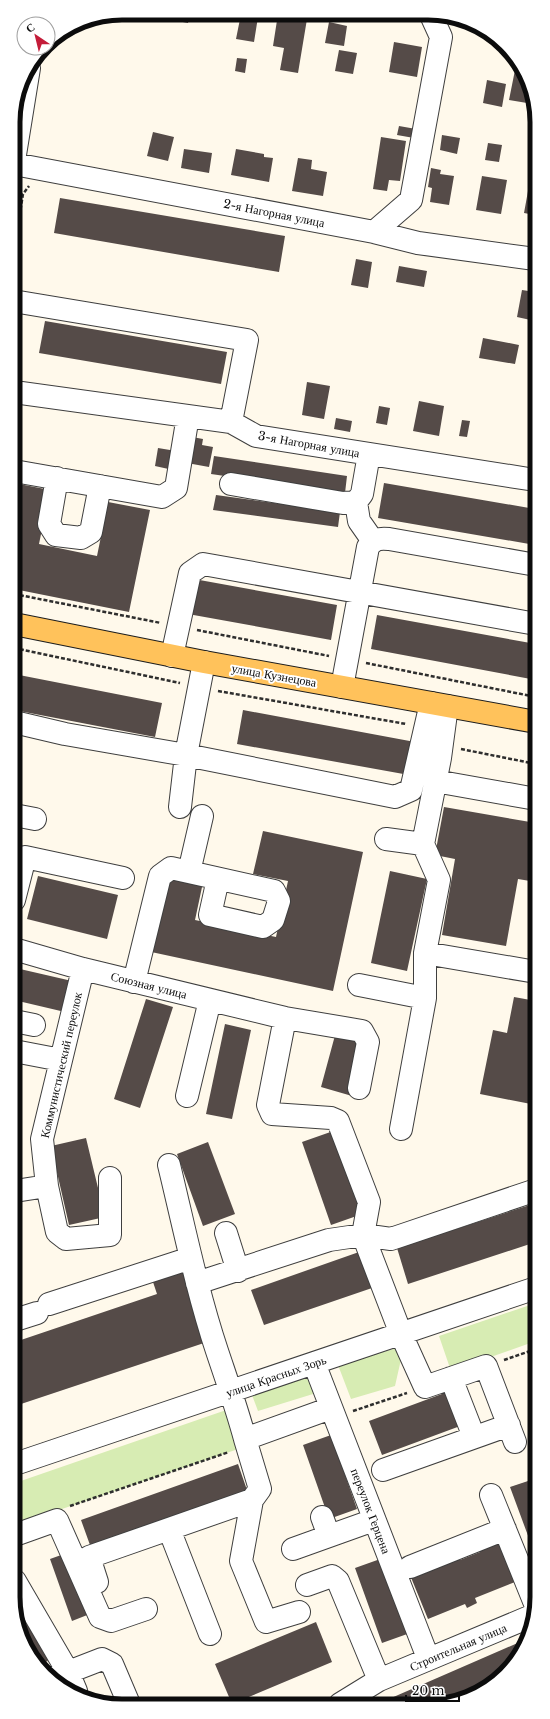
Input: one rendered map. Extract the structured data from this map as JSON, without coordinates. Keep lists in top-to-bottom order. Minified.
{"streets":{"main road":["улица Кузнецова"],"street":["2-я Нагорная улица","3-я Нагорная улица","Союзная улица","Коммунистический переулок","улица Красных Зорь","переулок Герцена","Строительная улица"]},"crossings":[["Союзная улица","Коммунистический переулок"],["улица Красных Зорь","переулок Герцена"],["переулок Герцена","Строительная улица"]],"scale_bar":"20 m","north":"top left"}
